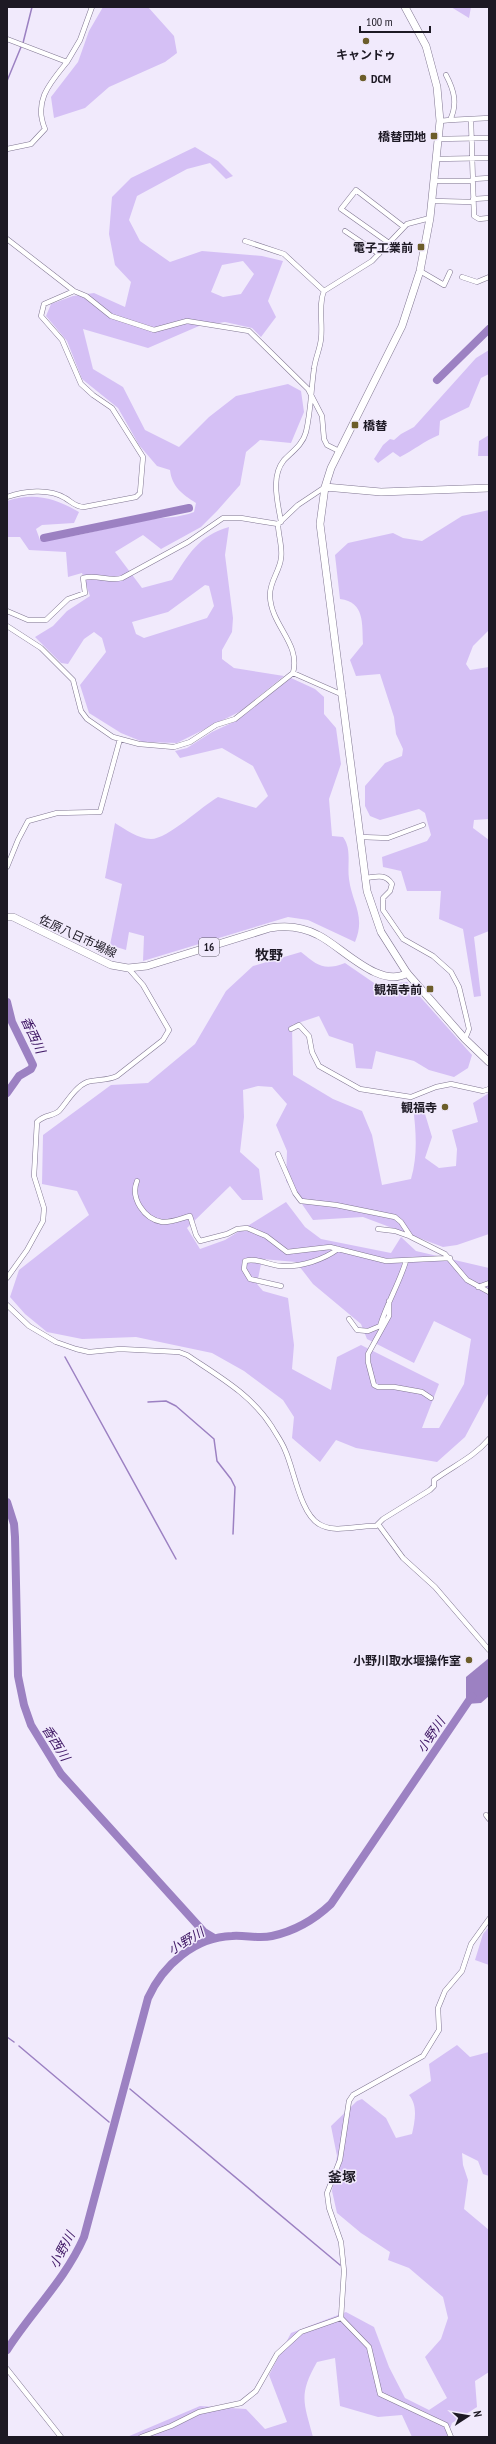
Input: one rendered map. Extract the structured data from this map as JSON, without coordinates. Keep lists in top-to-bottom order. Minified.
{"streets":{"street":["佐原八日市場線","16"]},"districts":["牧野","釜塚"],"water":["香西川","小野川"],"places":{"other":["キャンドゥ","DCM","観福寺","小野川取水堰操作室"],"transit":["橋替団地","電子工業前","橋替","観福寺前"]},"scale_bar":"100 m","north":"right"}
